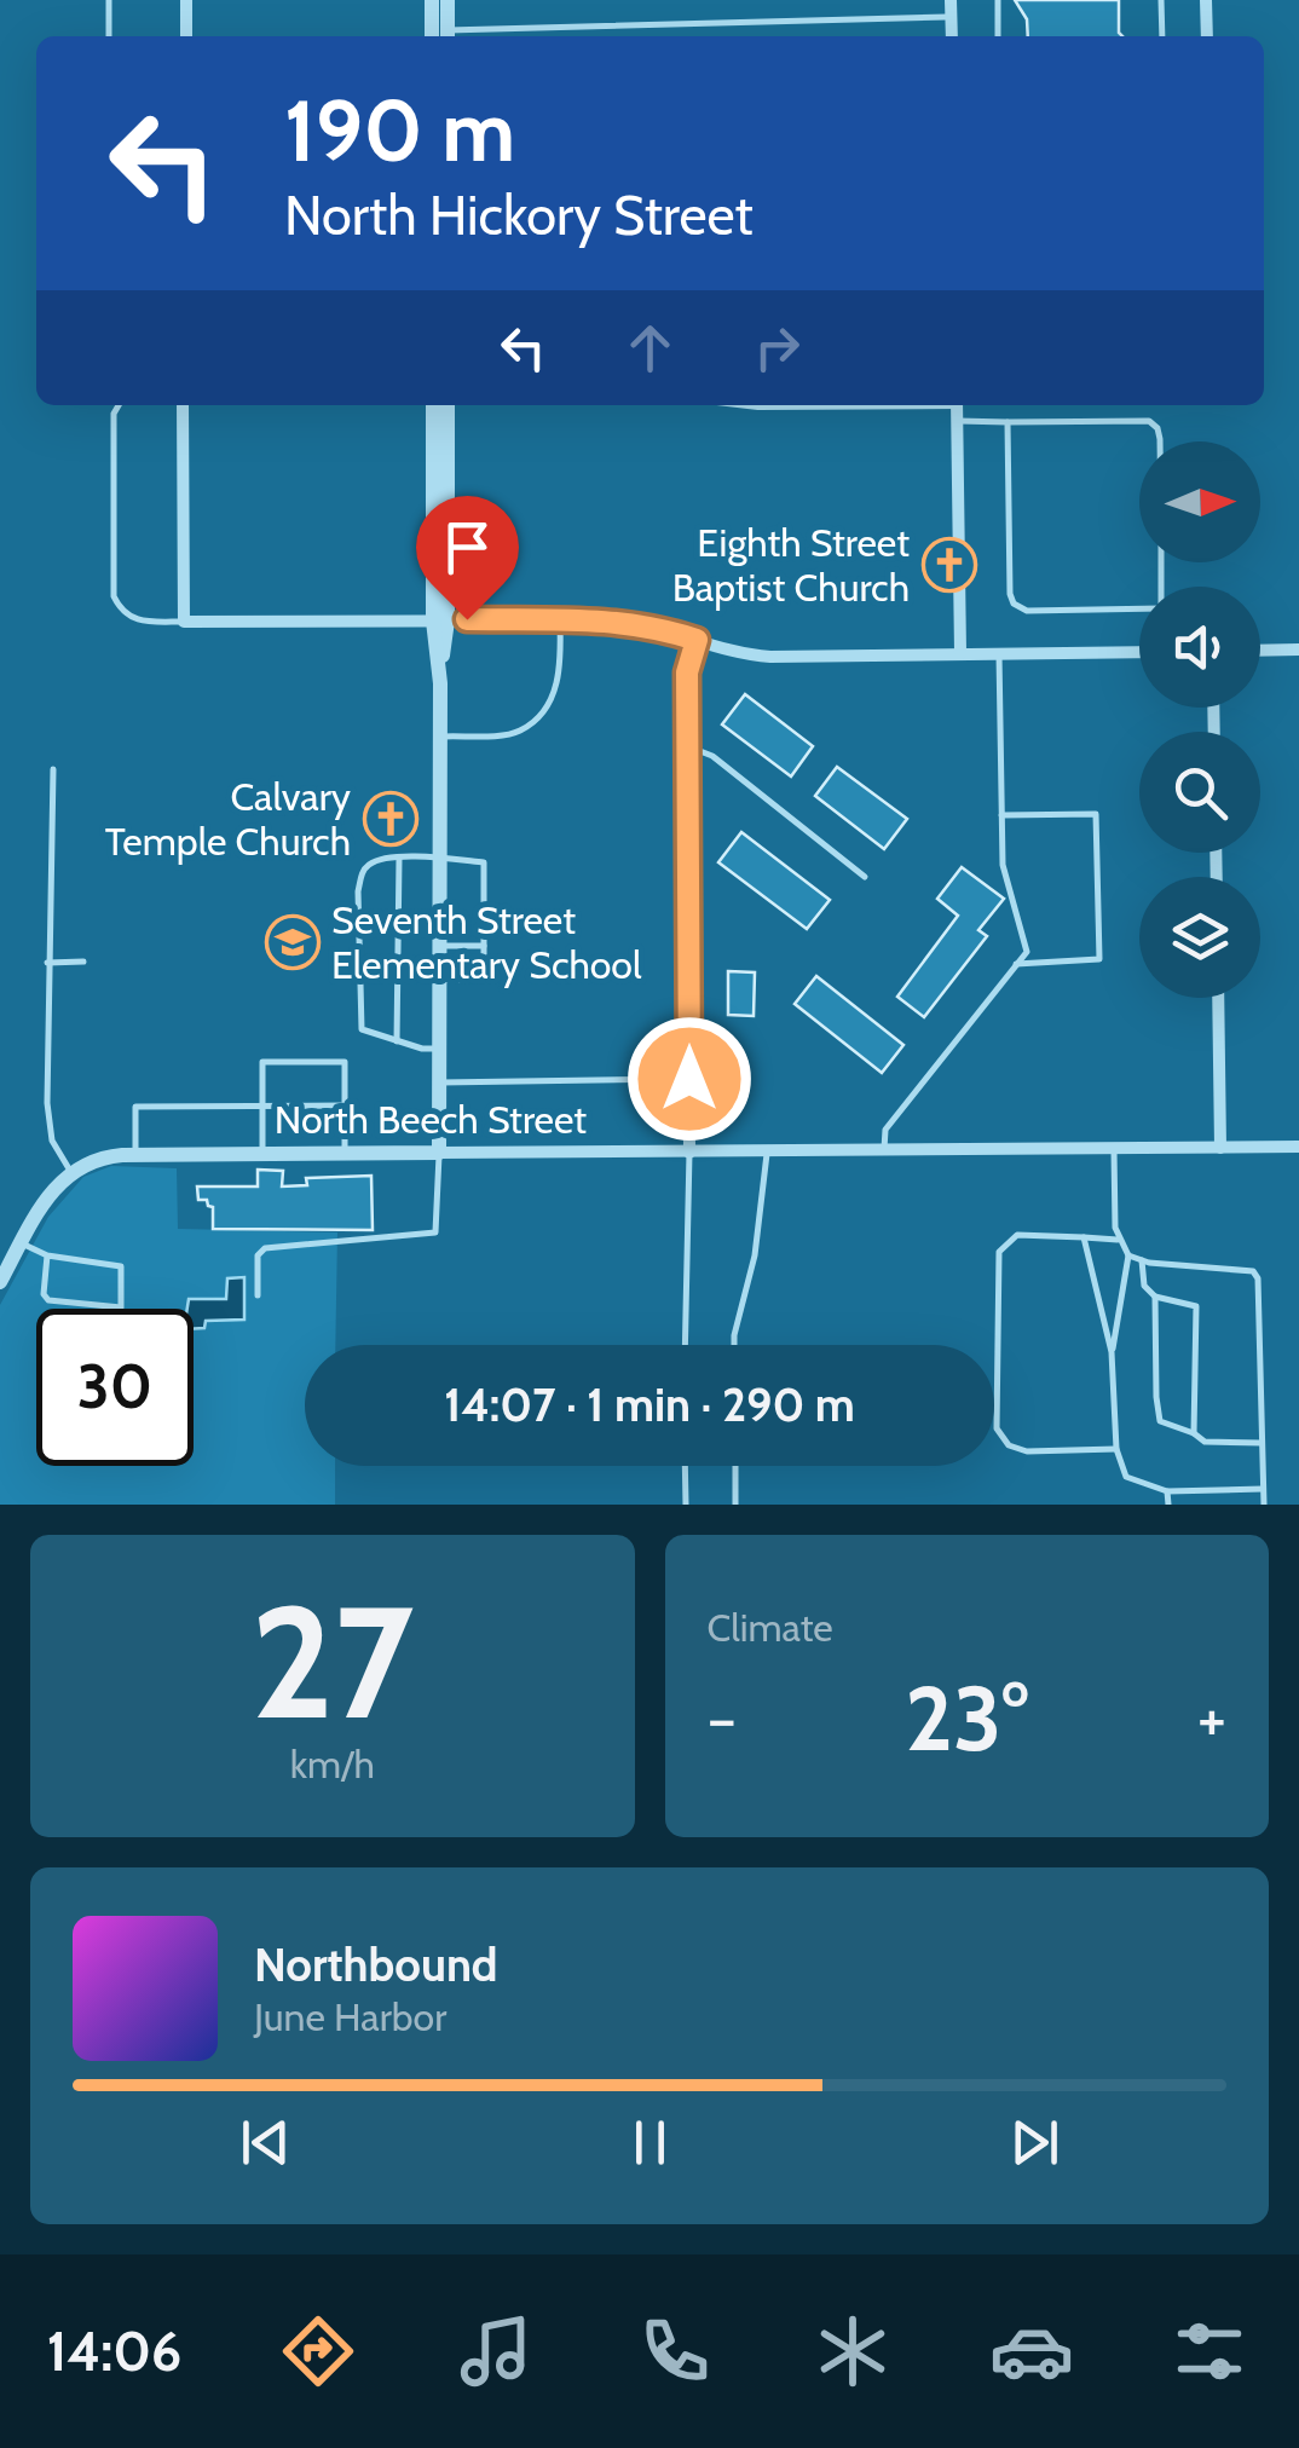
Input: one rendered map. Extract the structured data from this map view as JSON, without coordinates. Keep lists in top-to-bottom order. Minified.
{"streets":{"street":["North Beech Street"]},"places":{"church":["Eighth Street Baptist Church","Calvary Temple Church"],"school or university":["Seventh Street Elementary School"]},"north":"right","page":{"turn":["190 m","North Hickory Street"],"limit":"30","trip":"14:07 · 1 min · 290 m","tile":[["27","km/h"],"Climate"],"heat":["−","23°","+"],"song":["Northbound","June Harbor"],"tabs":"14:06"}}
